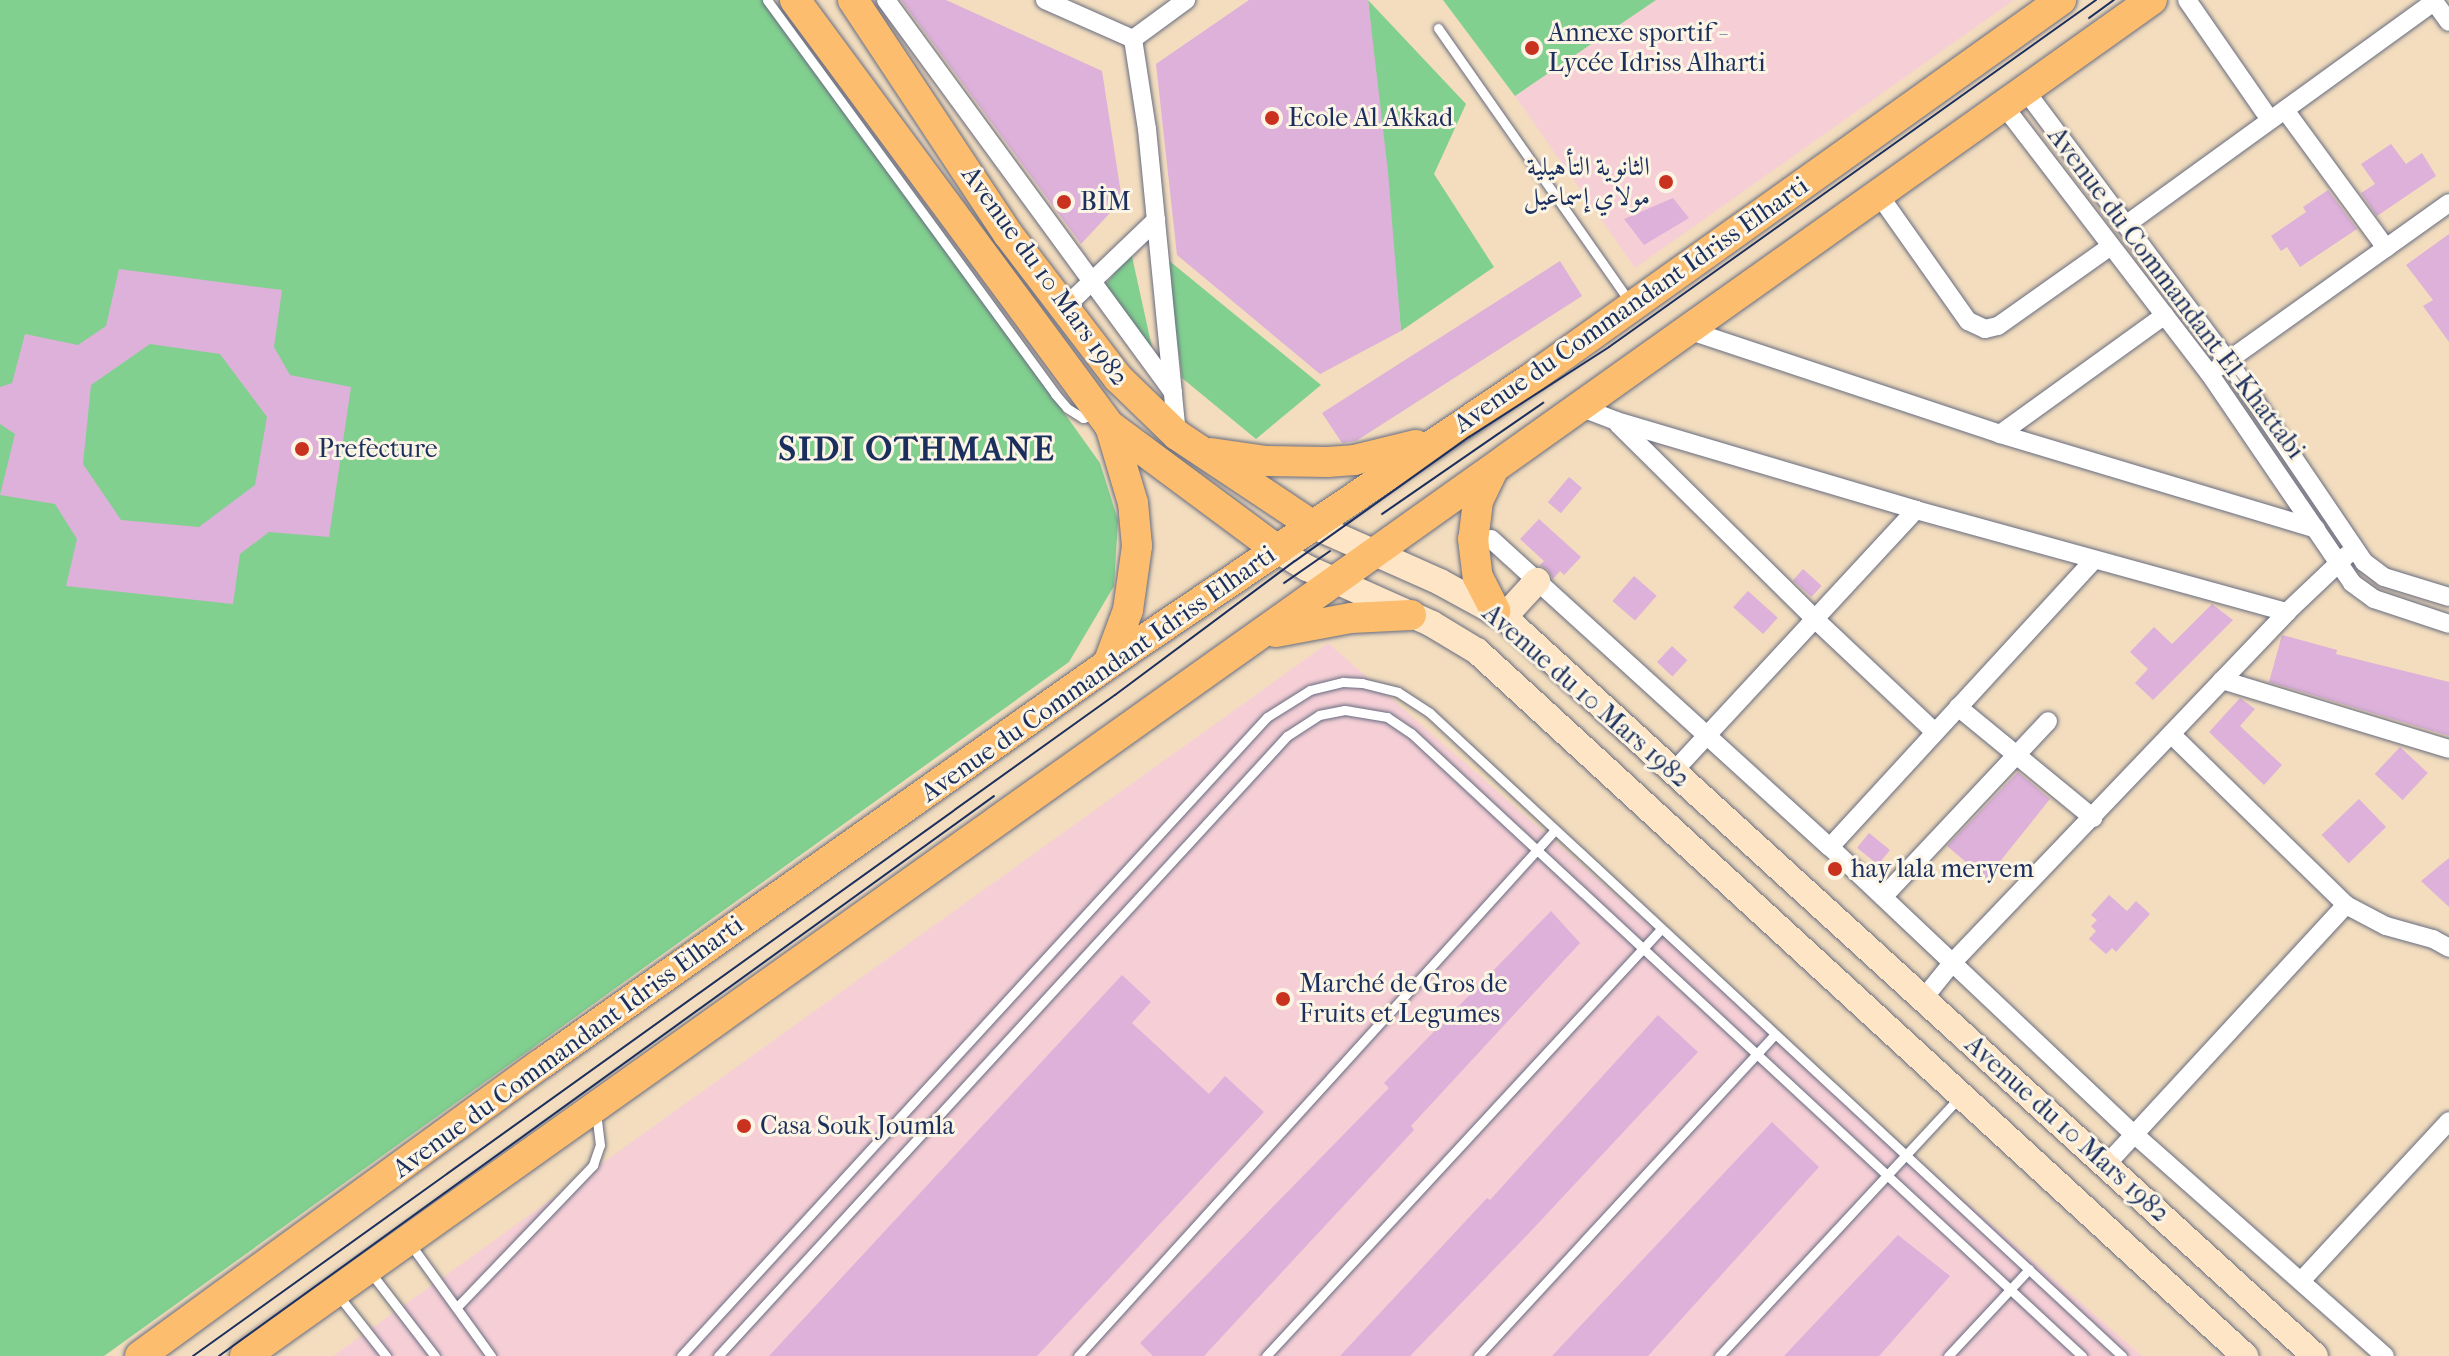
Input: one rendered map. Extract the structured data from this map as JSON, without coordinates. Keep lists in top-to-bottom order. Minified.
{"streets":{"main road":["Avenue du 10 Mars 1982","Avenue du Commandant Idriss Elharti"],"street":["Avenue du Commandant El-Khattabi"]},"crossings":[["Avenue du 10 Mars 1982","Avenue du Commandant Idriss Elharti"],["Avenue du Commandant El-Khattabi","Avenue du Commandant Idriss Elharti"]],"districts":["SIDI OTHMANE"],"places":["Annexe sportif - Lycée Idriss Alharti","Ecole Al Akkad","الثانوية التأهيلية مولاي إسماعيل","BİM","Prefecture","hay lala meryem","Marché de Gros de Fruits et Legumes","Casa Souk Joumla"]}
